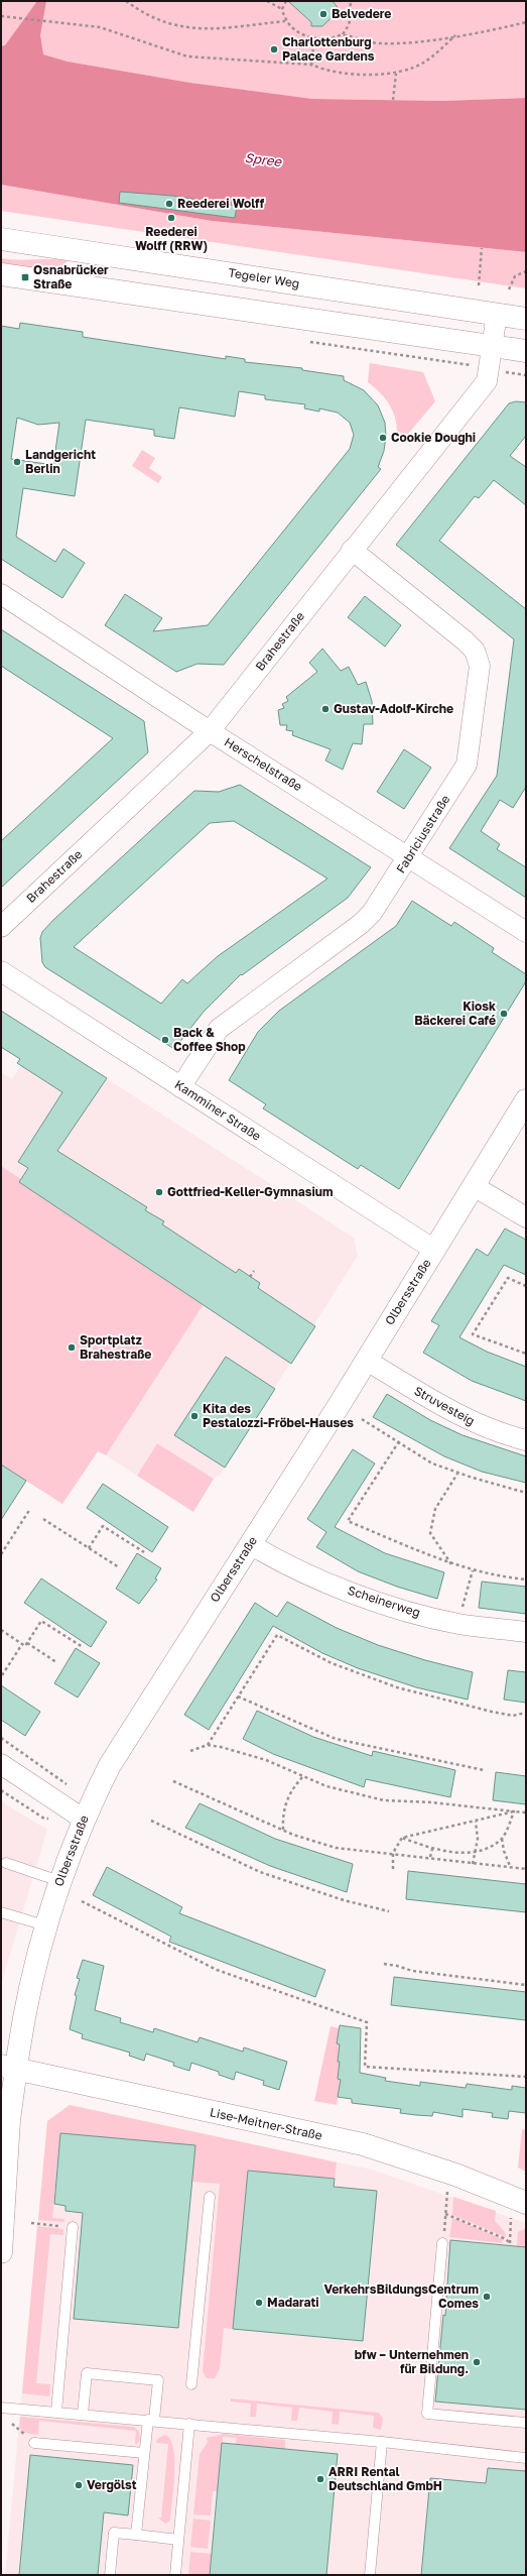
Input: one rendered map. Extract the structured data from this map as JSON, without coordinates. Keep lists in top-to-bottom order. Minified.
{"streets":{"main road":["Tegeler Weg","Olbersstraße","Lise-Meitner-Straße"],"street":["Brahestraße","Herschelstraße","Fabriciusstraße","Kamminer Straße","Struvesteig","Scheinerweg"]},"crossings":[["Tegeler Weg","Brahestraße"],["Brahestraße","Herschelstraße"],["Brahestraße","Fabriciusstraße"],["Herschelstraße","Fabriciusstraße"],["Fabriciusstraße","Kamminer Straße"],["Kamminer Straße","Olbersstraße"],["Olbersstraße","Struvesteig"],["Olbersstraße","Scheinerweg"],["Olbersstraße","Lise-Meitner-Straße"]],"water":["Spree"],"places":{"other":["Belvedere","Charlottenburg Palace Gardens","Reederei Wolff","Reederei Wolff (RRW)","Cookie Doughi","Landgericht Berlin","Gustav-Adolf-Kirche","Kiosk Bäckerei Café","Back & Coffee Shop","Gottfried-Keller-Gymnasium","Sportplatz Brahestraße","Kita des Pestalozzi-Fröbel-Hauses","VerkehrsBildungsCentrum Comes","Madarati","bfw – Unternehmen für Bildung.","ARRI Rental Deutschland GmbH","Vergölst"],"transit":["Osnabrücker Straße"]}}
